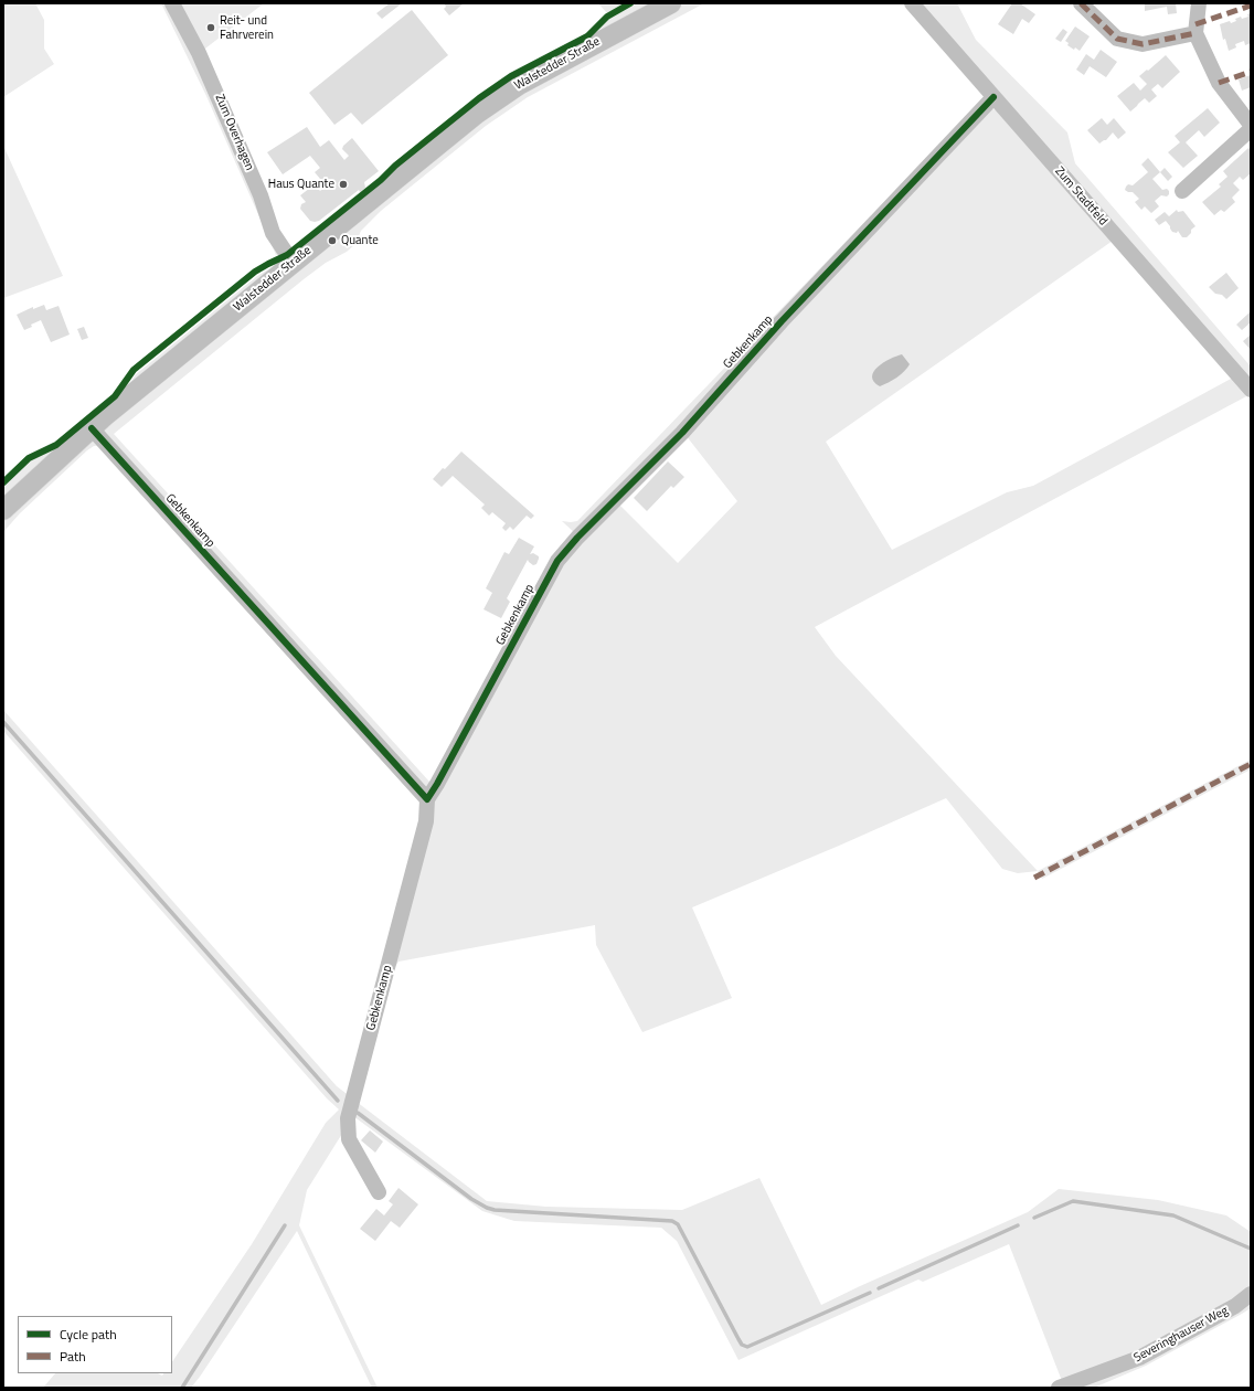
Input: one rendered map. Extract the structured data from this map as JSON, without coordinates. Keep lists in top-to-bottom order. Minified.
{"streets":{"main road":["Walstedder Straße"],"street":["Zum Overhagen","Zum Stadtfeld","Gebkenkamp","Severinghauser Weg"]},"crossings":[["Walstedder Straße","Zum Overhagen"],["Walstedder Straße","Gebkenkamp"],["Zum Stadtfeld","Gebkenkamp"]],"places":["Reit- und Fahrverein","Haus Quante","Quante"],"legend":["Cycle path","Path"]}
